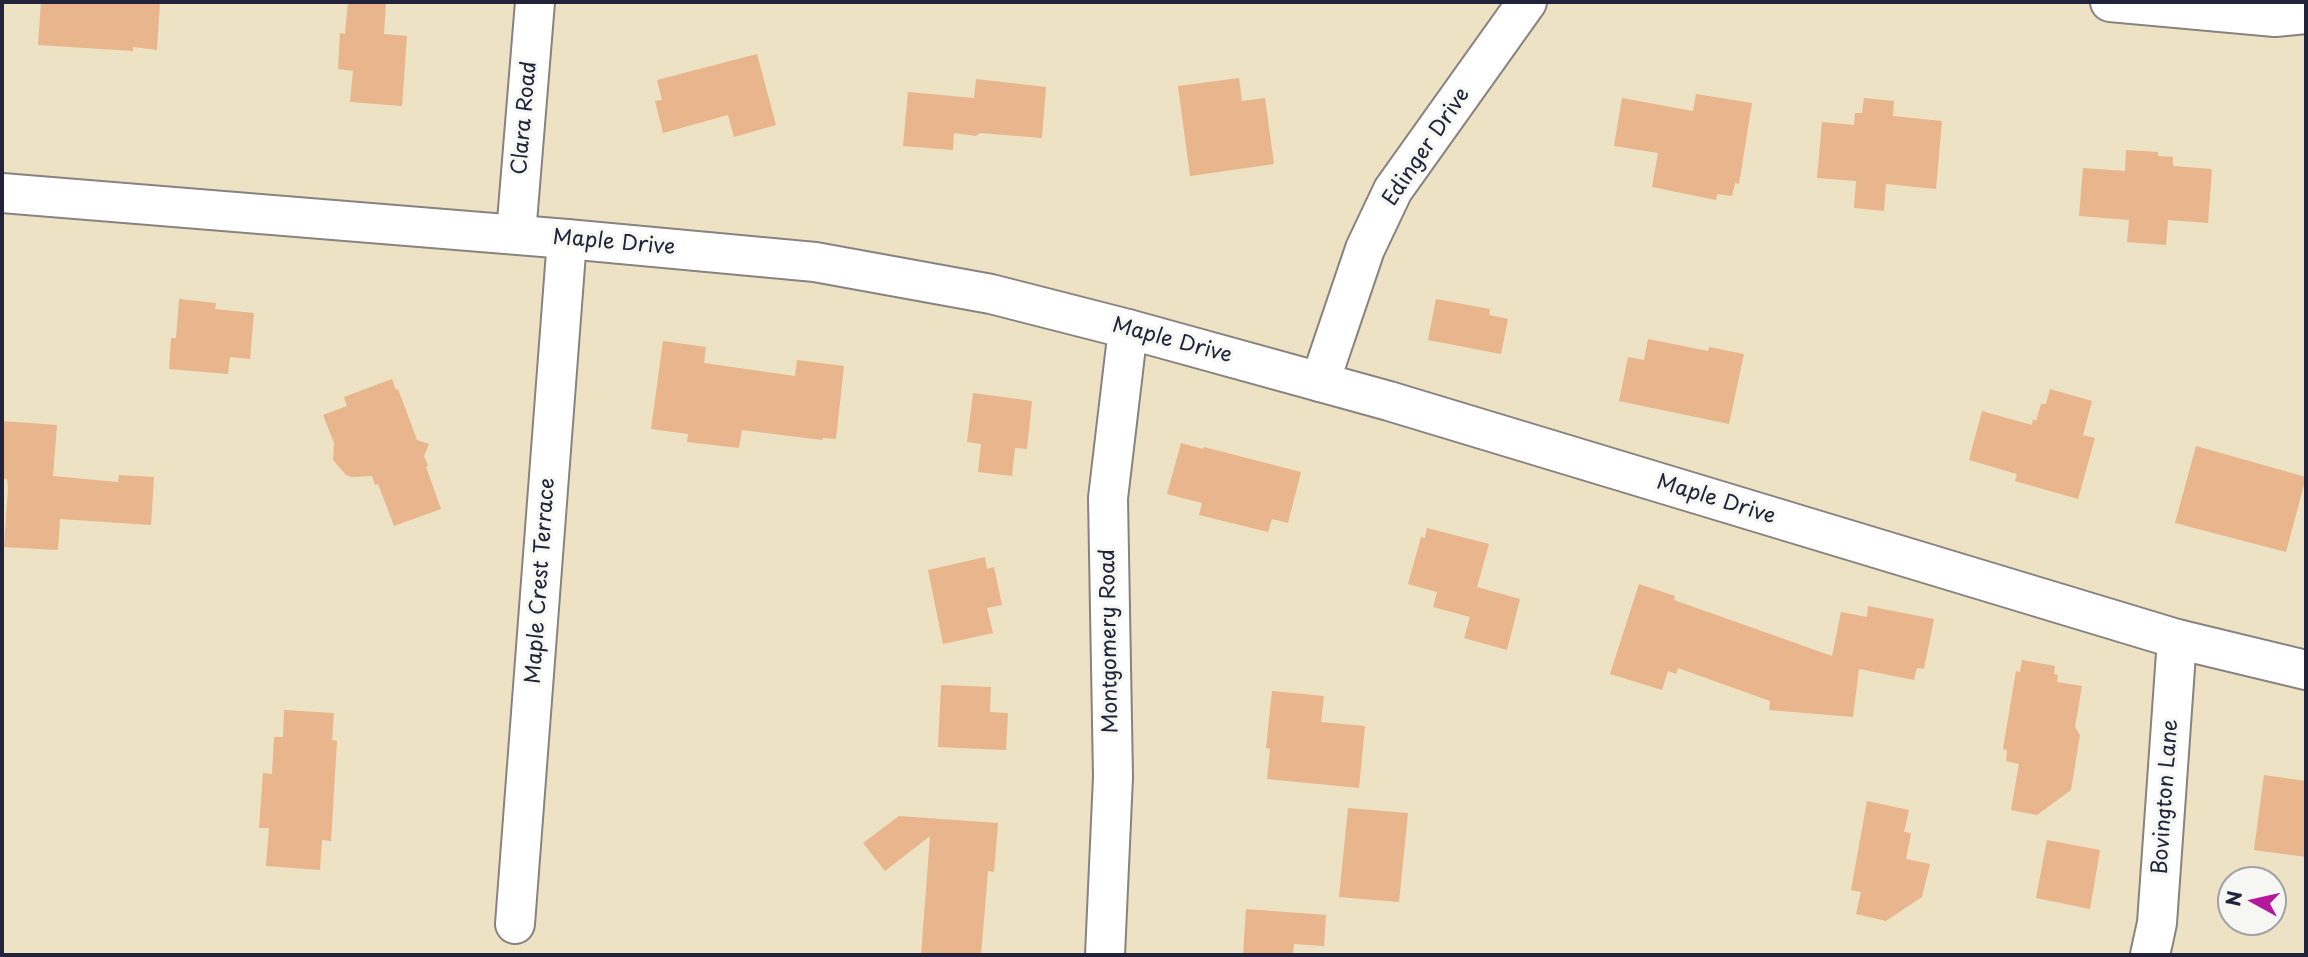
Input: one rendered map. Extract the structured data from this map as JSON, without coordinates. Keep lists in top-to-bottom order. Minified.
{"streets":{"street":["Clara Road","Edinger Drive","Maple Drive","Maple Crest Terrace","Montgomery Road","Bovington Lane"]},"crossings":[["Clara Road","Maple Drive"],["Edinger Drive","Maple Drive"],["Maple Drive","Maple Crest Terrace"],["Maple Drive","Montgomery Road"],["Maple Drive","Bovington Lane"]],"north":"left"}
